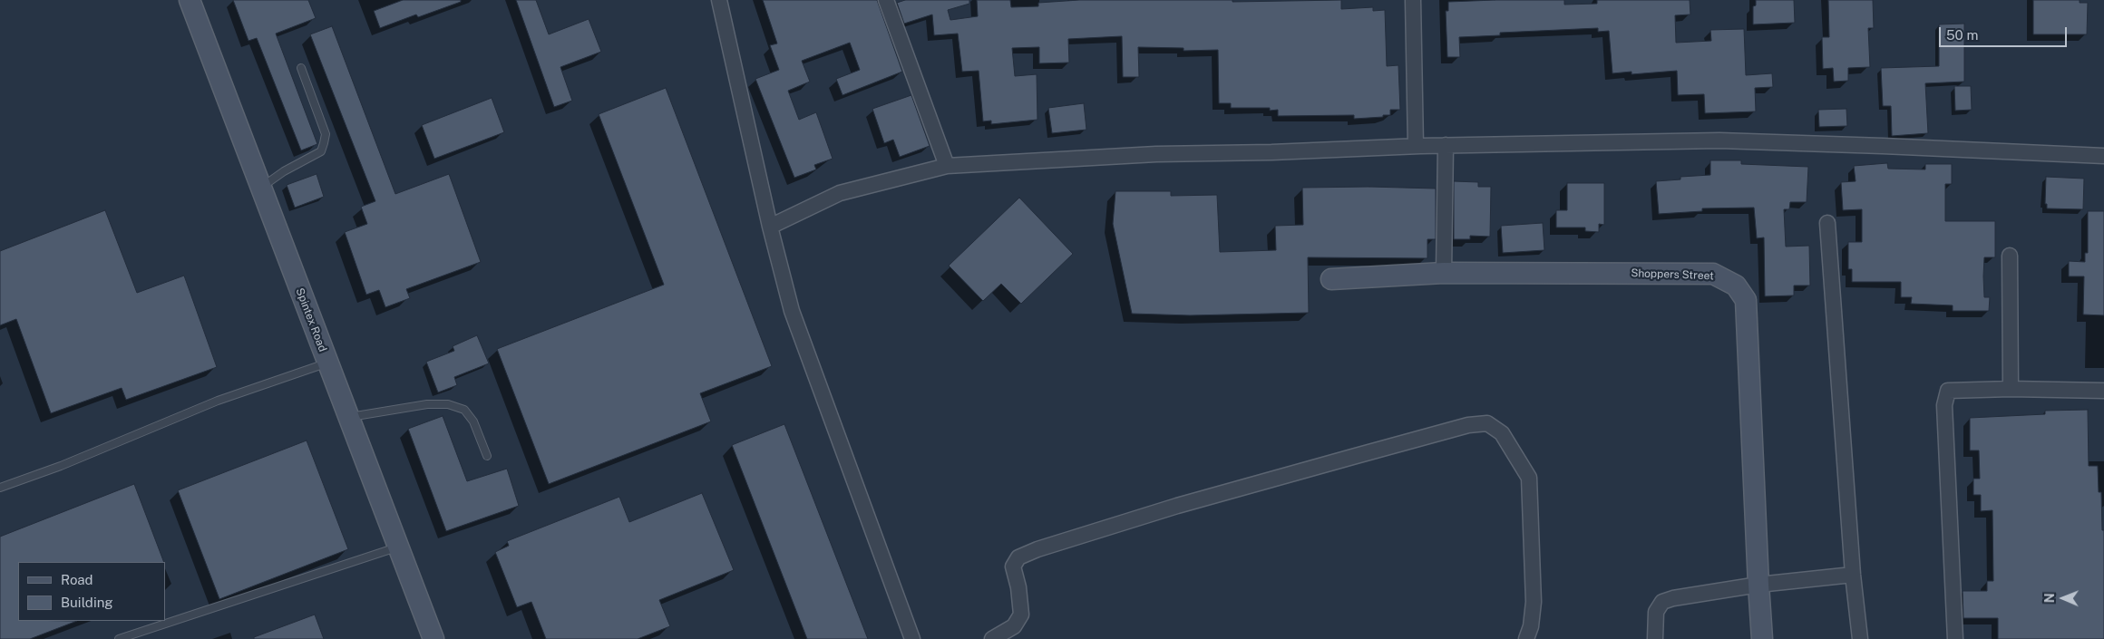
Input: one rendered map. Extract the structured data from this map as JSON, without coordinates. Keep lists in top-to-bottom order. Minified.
{"streets":{"street":["Shoppers Street","Spintex Road"]},"legend":["Road","Building"],"scale_bar":"50 m","north":"left"}
